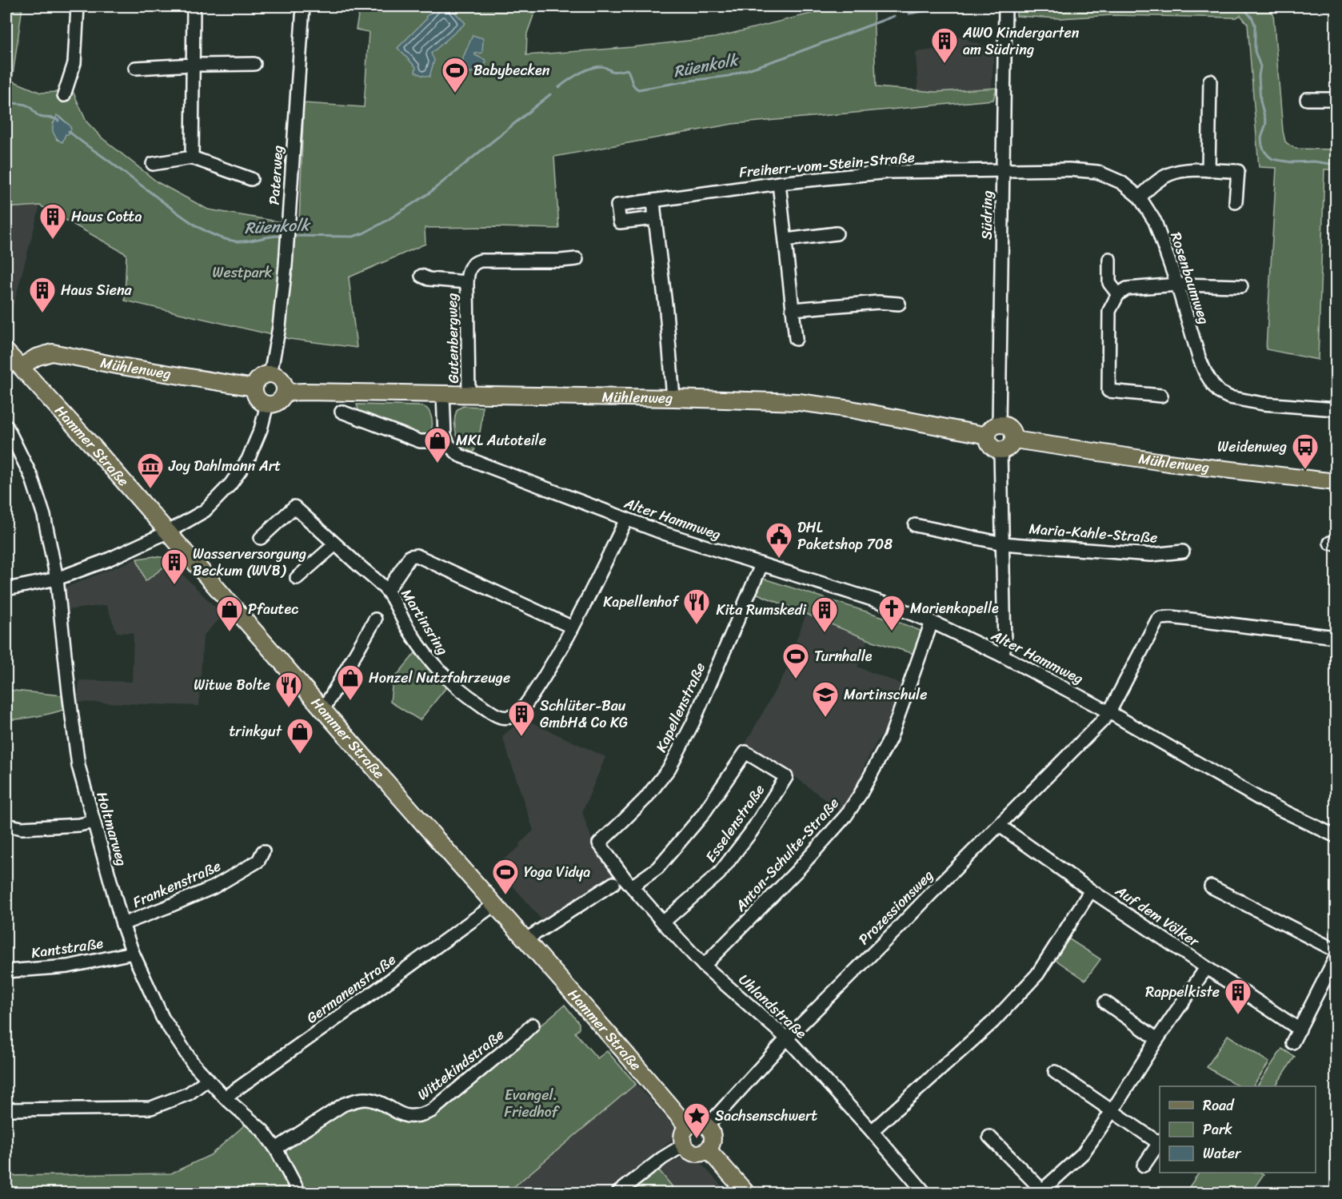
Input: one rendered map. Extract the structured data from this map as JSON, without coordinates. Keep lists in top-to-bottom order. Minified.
{"streets":{"main road":["Mühlenweg","Hammer Straße"],"street":["Freiherr-vom-Stein-Straße","Paterweg","Südring","Rosenbaumweg","Gutenbergweg","Alter Hammweg","Maria-Kahle-Straße","Martinsring","Kapellenstraße","Esselenstraße","Holtmarweg","Anton-Schulte-Straße","Frankenstraße","Prozessionsweg","Auf dem Völker","Kantstraße","Germanenstraße","Uhlandstraße","Wittekindstraße"]},"crossings":[["Freiherr-vom-Stein-Straße","Südring"],["Freiherr-vom-Stein-Straße","Rosenbaumweg"],["Paterweg","Mühlenweg"],["Südring","Rosenbaumweg"],["Südring","Mühlenweg"],["Gutenbergweg","Mühlenweg"],["Mühlenweg","Hammer Straße"],["Hammer Straße","Prozessionsweg"],["Hammer Straße","Germanenstraße"],["Alter Hammweg","Martinsring"],["Alter Hammweg","Kapellenstraße"],["Alter Hammweg","Anton-Schulte-Straße"],["Alter Hammweg","Prozessionsweg"],["Kapellenstraße","Uhlandstraße"],["Esselenstraße","Uhlandstraße"],["Holtmarweg","Frankenstraße"],["Holtmarweg","Kantstraße"],["Holtmarweg","Germanenstraße"],["Holtmarweg","Wittekindstraße"],["Anton-Schulte-Straße","Uhlandstraße"],["Prozessionsweg","Auf dem Völker"],["Prozessionsweg","Uhlandstraße"]],"water":["Rüenkolk"],"parks":["Westpark","Evangel. Friedhof"],"places":{"building":["AWO Kindergarten am Südring","Haus Cotta","Haus Siena","Wasserversorgung Beckum (WVB)","Kita Rumskedi","Schlüter-Bau GmbH& Co KG","Rappelkiste"],"sports":["Babybecken","Turnhalle","Yoga Vidya"],"shop":["MKL Autoteile","Pfautec","Honzel Nutzfahrzeuge","trinkgut"],"bus stop":["Weidenweg"],"museum":["Joy Dahlmann Art"],"public building":["DHL Paketshop 708"],"restaurant":["Kapellenhof","Witwe Bolte"],"church":["Marienkapelle"],"school or university":["Martinschule"],"place":["Sachsenschwert"]},"legend":["Road","Park","Water"]}
